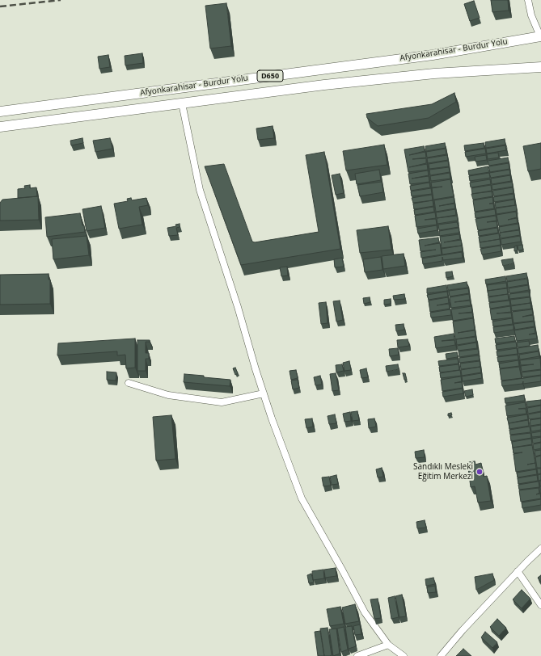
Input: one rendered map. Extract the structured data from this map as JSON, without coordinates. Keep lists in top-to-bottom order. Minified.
{"streets":{"highway":["Afyonkarahisar - Burdur Yolu","D650"]},"places":["Sandıklı Mesleki Eğitim Merkezi"]}
